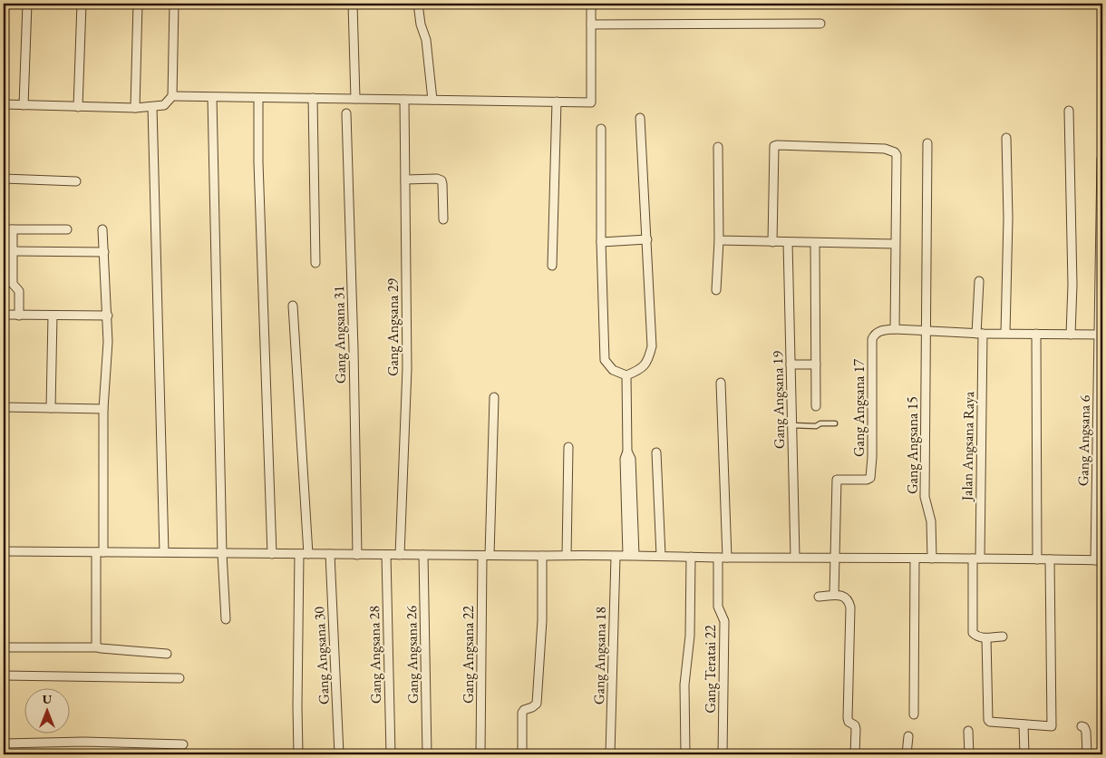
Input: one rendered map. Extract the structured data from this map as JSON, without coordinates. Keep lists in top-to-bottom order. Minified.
{"streets":{"street":["Gang Angsana 29","Gang Angsana 31","Gang Angsana 19","Gang Angsana 17","Gang Angsana 6","Gang Angsana 15","Jalan Angsana Raya","Gang Angsana 28","Gang Angsana 26","Gang Angsana 22","Gang Angsana 30","Gang Angsana 18","Gang Teratai 22"]},"north":"top"}
